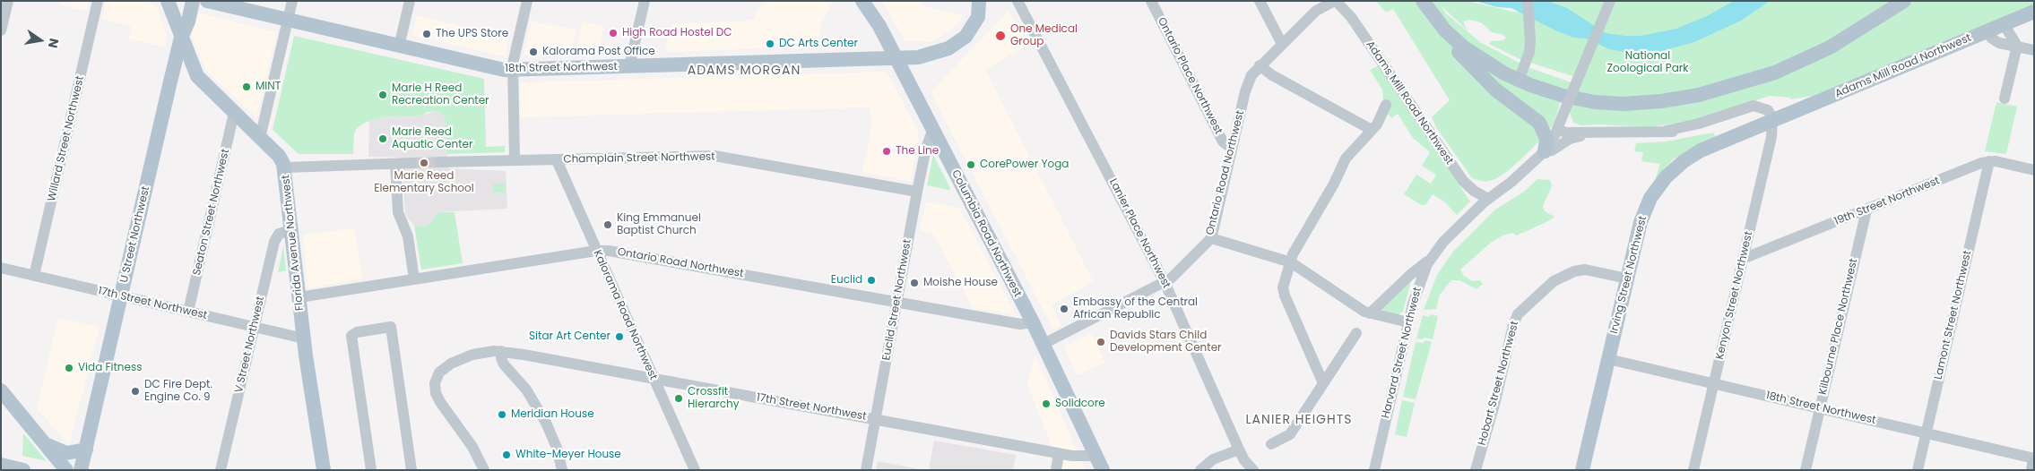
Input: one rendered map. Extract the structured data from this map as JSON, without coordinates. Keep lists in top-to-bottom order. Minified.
{"streets":{"main road":["Adams Mill Road Northwest","18th Street Northwest","Columbia Road Northwest","U Street Northwest","Florida Avenue Northwest","Irving Street Northwest"],"street":["Ontario Place Northwest","Willard Street Northwest","Champlain Street Northwest","Ontario Road Northwest","19th Street Northwest","Seaton Street Northwest","Lanier Place Northwest","Kenyon Street Northwest","Euclid Street Northwest","17th Street Northwest","Kalorama Road Northwest","Lamont Street Northwest","Kilbourne Place Northwest","V Street Northwest","Harvard Street Northwest","Hobart Street Northwest"]},"crossings":[["Adams Mill Road Northwest","Ontario Road Northwest"],["Adams Mill Road Northwest","Irving Street Northwest"],["Adams Mill Road Northwest","Kenyon Street Northwest"],["Adams Mill Road Northwest","Harvard Street Northwest"],["18th Street Northwest","Columbia Road Northwest"],["18th Street Northwest","Irving Street Northwest"],["18th Street Northwest","Kenyon Street Northwest"],["18th Street Northwest","Lamont Street Northwest"],["18th Street Northwest","Kilbourne Place Northwest"],["Ontario Place Northwest","Ontario Road Northwest"],["Willard Street Northwest","17th Street Northwest"],["Champlain Street Northwest","Euclid Street Northwest"],["Champlain Street Northwest","Kalorama Road Northwest"],["Ontario Road Northwest","Columbia Road Northwest"],["Ontario Road Northwest","Lanier Place Northwest"],["Ontario Road Northwest","Florida Avenue Northwest"],["Ontario Road Northwest","Euclid Street Northwest"],["Ontario Road Northwest","Kalorama Road Northwest"],["19th Street Northwest","Kenyon Street Northwest"],["19th Street Northwest","Lamont Street Northwest"],["19th Street Northwest","Kilbourne Place Northwest"],["Seaton Street Northwest","Florida Avenue Northwest"],["Seaton Street Northwest","17th Street Northwest"],["Columbia Road Northwest","Euclid Street Northwest"],["Columbia Road Northwest","17th Street Northwest"],["U Street Northwest","Florida Avenue Northwest"],["U Street Northwest","17th Street Northwest"],["Florida Avenue Northwest","17th Street Northwest"],["Florida Avenue Northwest","V Street Northwest"],["Irving Street Northwest","Kenyon Street Northwest"],["Irving Street Northwest","Hobart Street Northwest"],["Euclid Street Northwest","17th Street Northwest"],["17th Street Northwest","Kalorama Road Northwest"],["17th Street Northwest","V Street Northwest"]],"districts":["ADAMS MORGAN","LANIER HEIGHTS"],"parks":["National Zoological Park"],"places":["High Road Hostel DC","The UPS Store","One Medical Group","DC Arts Center","Kalorama Post Office","MINT","Marie H Reed Recreation Center","Marie Reed Aquatic Center","The Line","Marie Reed Elementary School","CorePower Yoga","King Emmanuel Baptist Church","Euclid","Moishe House","Embassy of the Central African Republic","Sitar Art Center","Davids Stars Child Development Center","Vida Fitness","DC Fire Dept. Engine Co. 9","Crossfit Hierarchy","Solidcore","Meridian House","White-Meyer House"],"north":"right"}
